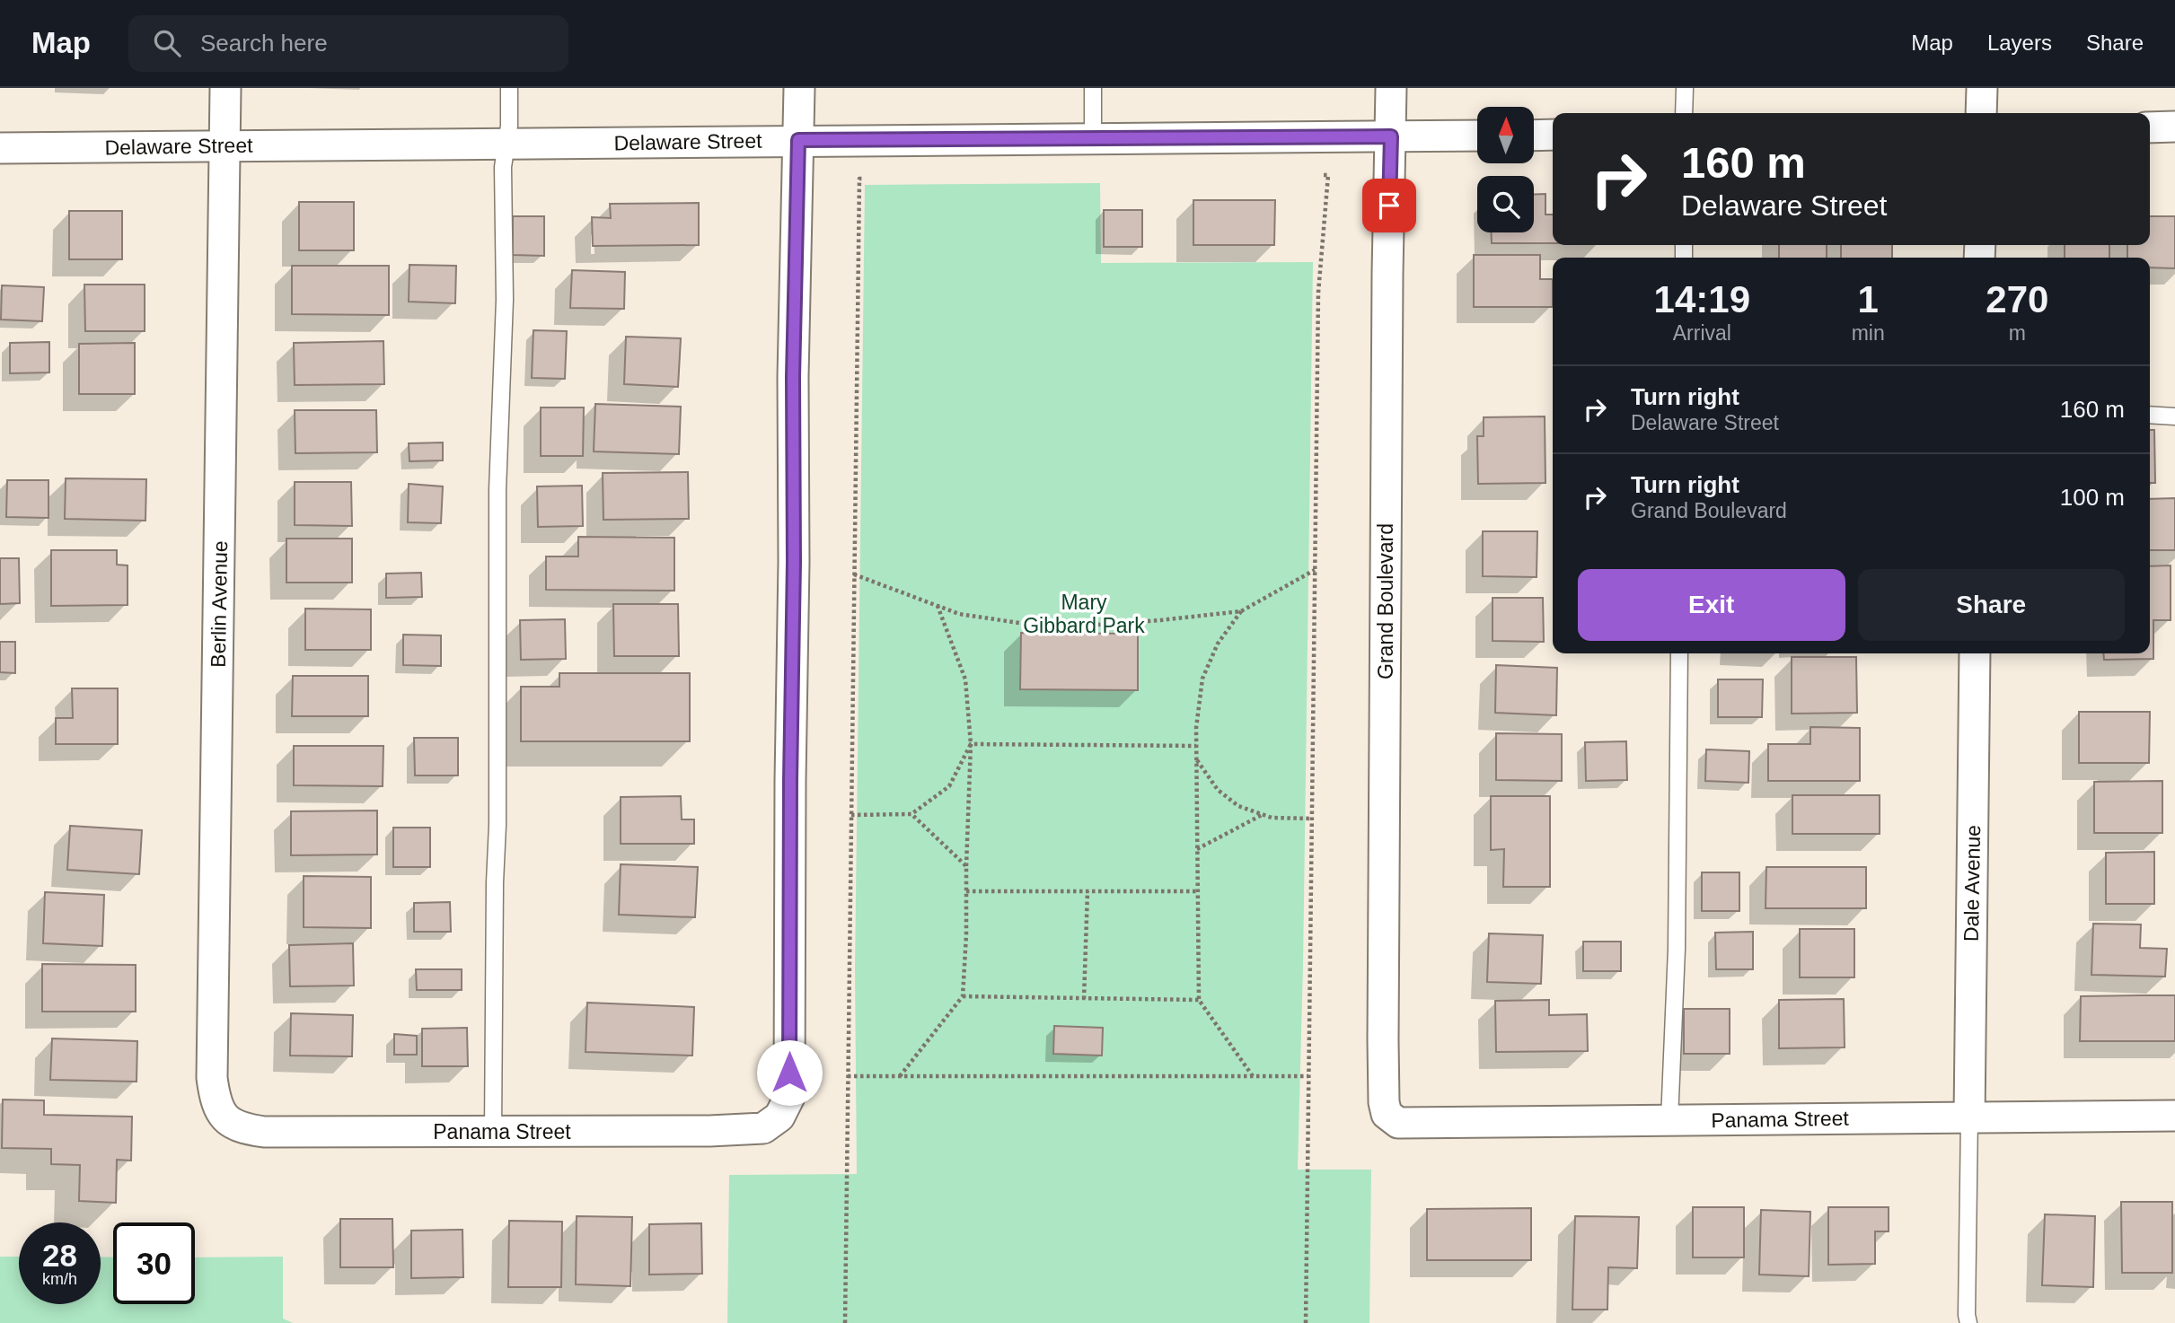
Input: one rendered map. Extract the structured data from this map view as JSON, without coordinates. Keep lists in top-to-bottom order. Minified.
{"streets":{"street":["Delaware Street","Grand Boulevard","Berlin Avenue","Dale Avenue","Panama Street"]},"crossings":[["Delaware Street","Grand Boulevard"],["Delaware Street","Berlin Avenue"],["Delaware Street","Panama Street"],["Grand Boulevard","Panama Street"],["Berlin Avenue","Panama Street"],["Dale Avenue","Panama Street"]],"parks":["Mary Gibbard Park"],"north":"top","page":{"header":"Map","search":"Search here","nav":["Map","Layers","Share"],"turn":["160 m","Delaware Street"],"eta":["14:19","Arrival","1","min","270","m"],"list":[{"name":"Turn right","note":"Delaware Street","value":"160 m"},{"name":"Turn right","note":"Grand Boulevard","value":"100 m"}],"buttons":["Exit","Share"],"speed":"28 km/h","limit":"30"}}
